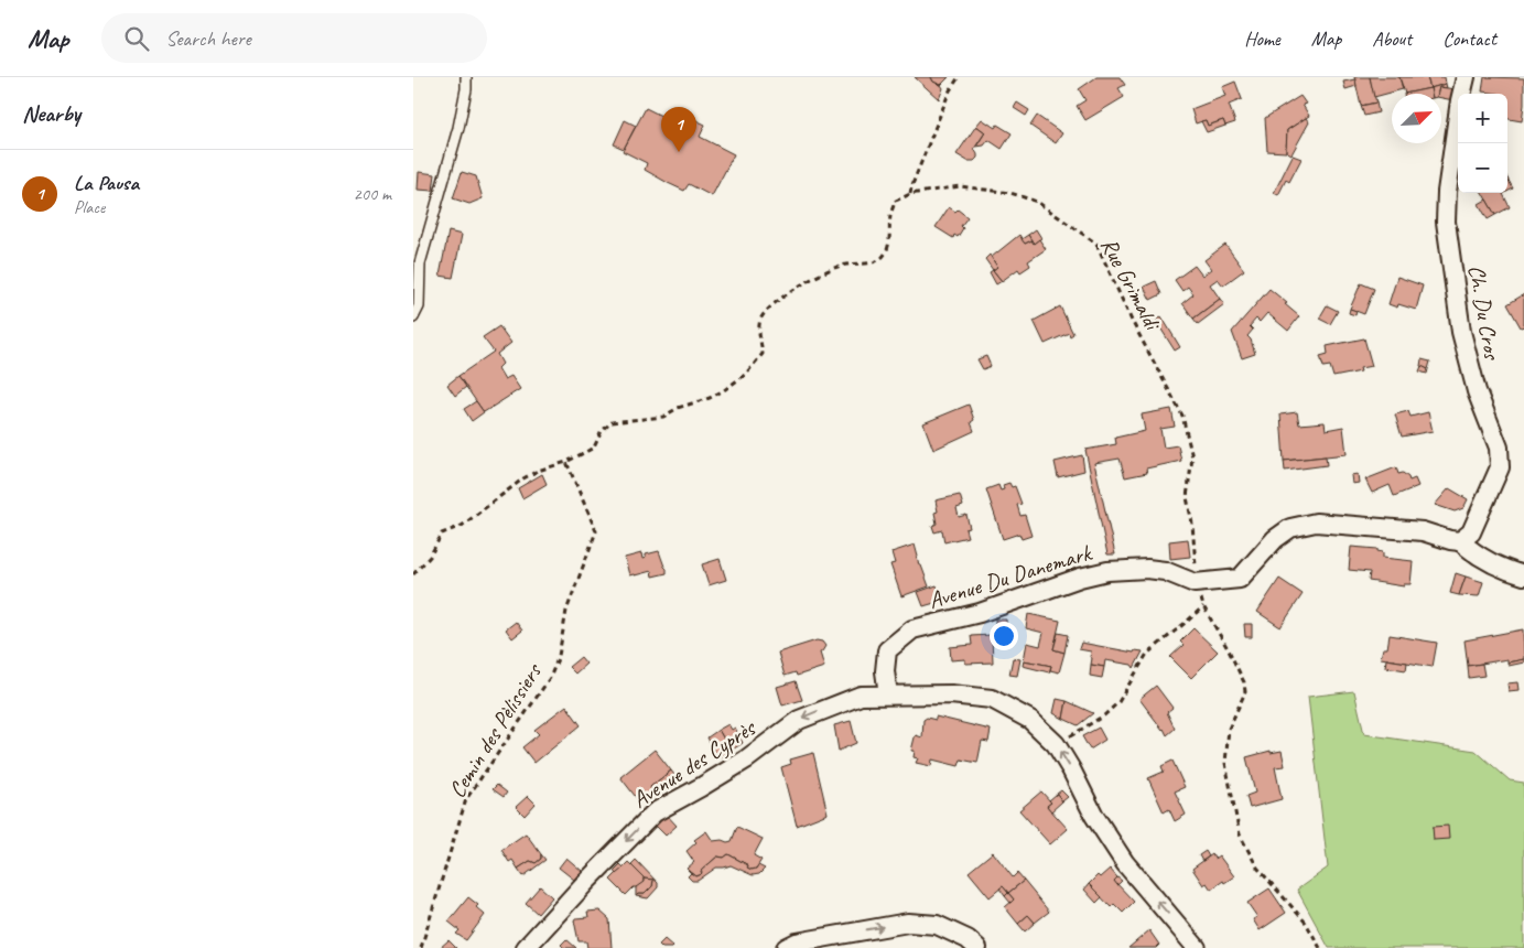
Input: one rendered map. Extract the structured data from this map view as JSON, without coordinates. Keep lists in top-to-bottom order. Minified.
{"streets":{"street":["Ch. Du Cros","Avenue Du Danemark","Avenue des Cyprès"],"path":["Rue Grimaldi","Cemin des Pèlissiers"]},"crossings":[["Rue Grimaldi","Avenue Du Danemark"],["Avenue Du Danemark","Avenue des Cyprès"]],"one_way":["Avenue des Cyprès"],"north":"top right","page":{"header":"Map","search":"Search here","nav":["Home","Map","About","Contact"],"heading":"Nearby","map_buttons":["+","−"],"pins":"1","list":[{"mark":"1","name":"La Pausa","note":"Place","value":"200 m"}]}}
